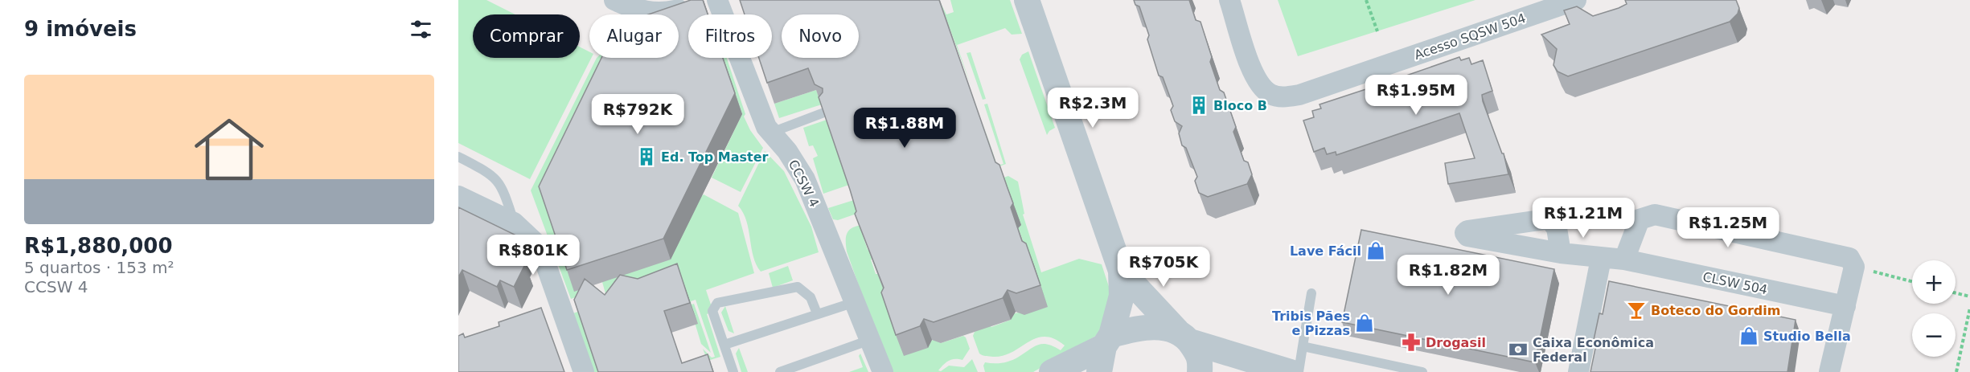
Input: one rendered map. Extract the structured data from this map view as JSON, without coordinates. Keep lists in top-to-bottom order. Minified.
{"streets":{"street":["Acesso SQSW 504","CCSW 4","CLSW 504"]},"places":{"building":["Bloco B","Ed. Top Master"],"shop":["Lave Fácil","Tribis Pães e Pizzas","Studio Bella"],"bar":["Boteco do Gordim"],"pharmacy":["Drogasil"],"bank":["Caixa Econômica Federal"]},"page":{"heading":"9 imóveis","chip":["Comprar","Alugar","Filtros","Novo"],"list":[{"name":"R$1,880,000","note":"5 quartos · 153 m² · CCSW 4"}],"price":["R$1.95M","R$2.3M","R$792K","R$1.88M","R$1.21M","R$1.25M","R$801K","R$705K","R$1.82M"],"map_buttons":["+","−"]}}
